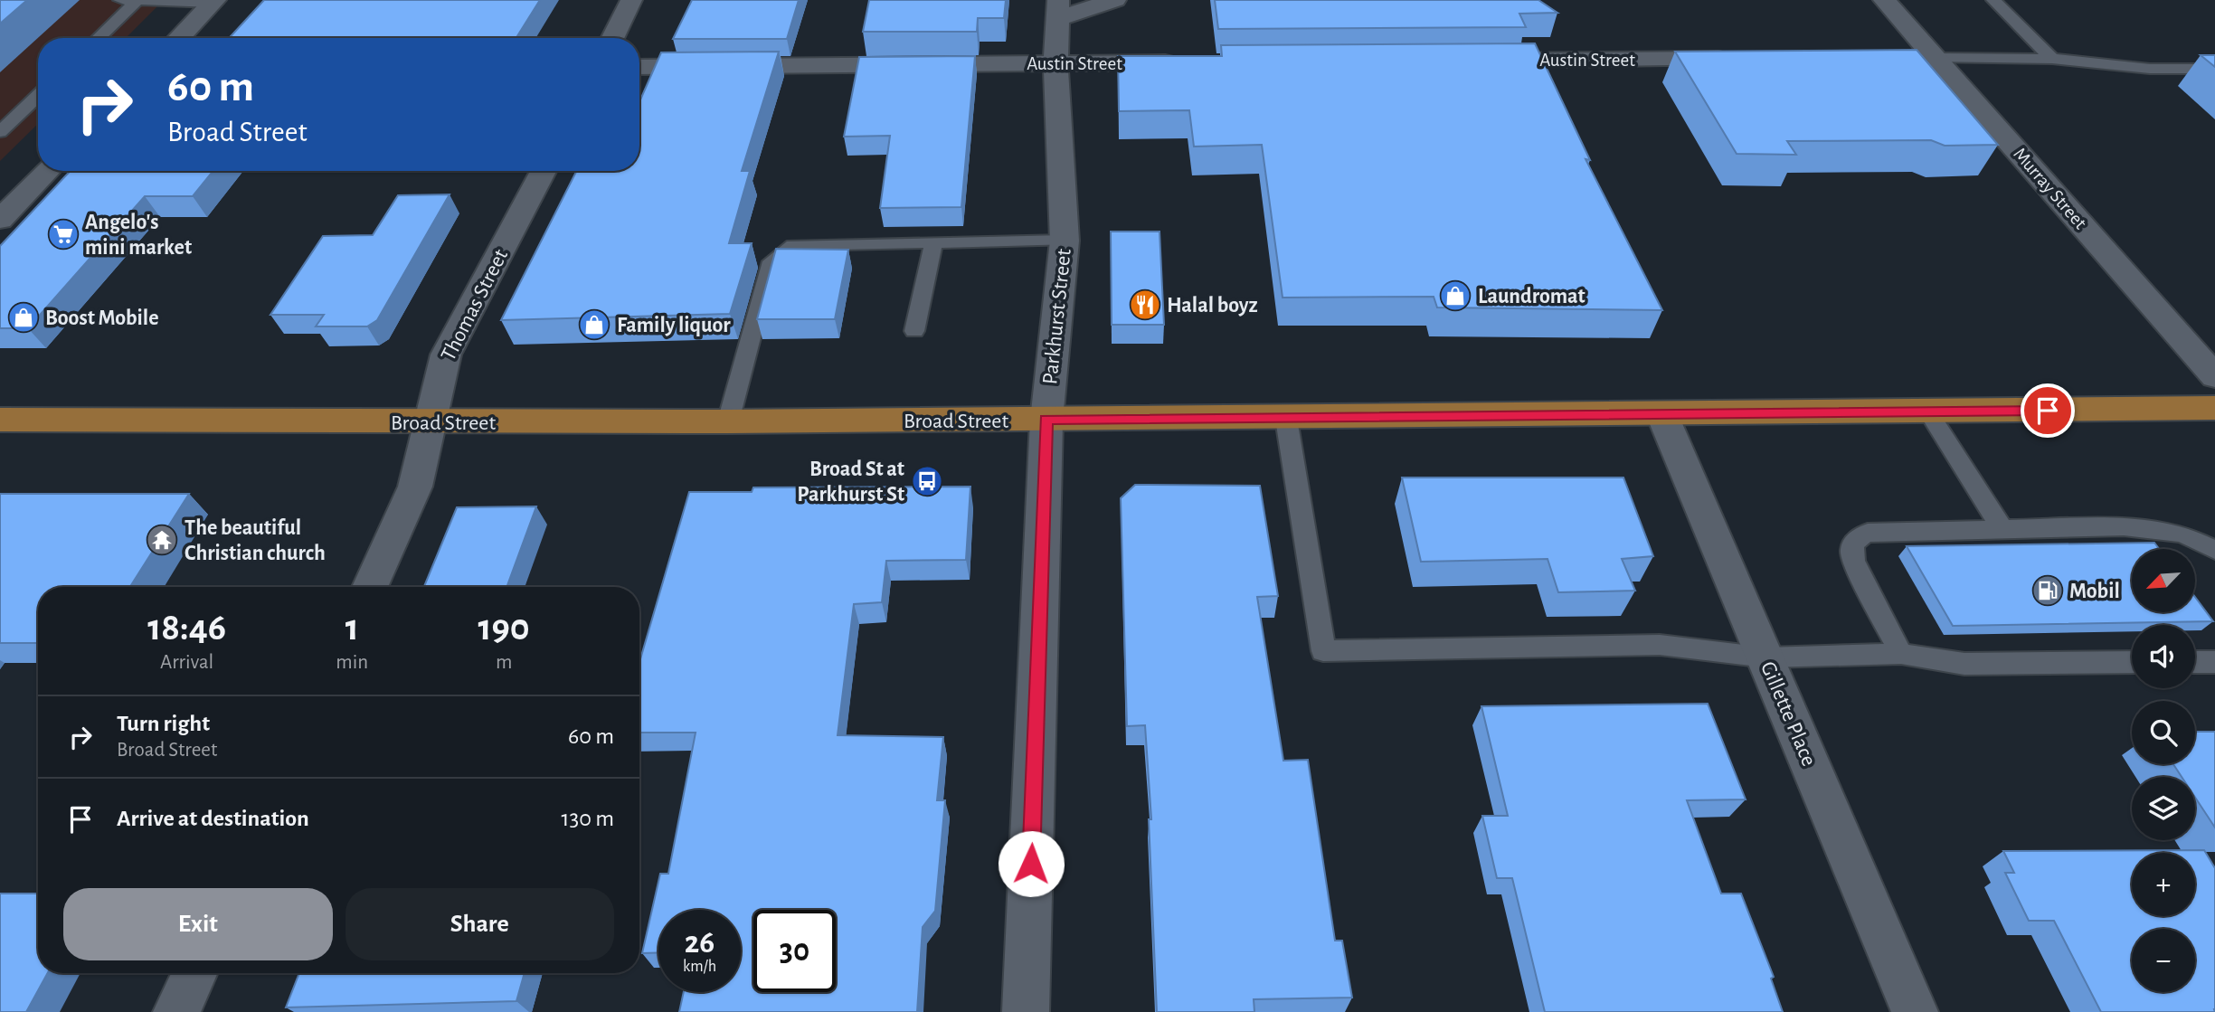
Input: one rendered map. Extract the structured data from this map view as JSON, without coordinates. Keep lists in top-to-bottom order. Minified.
{"streets":{"main road":["Broad Street"],"street":["Austin Street","Murray Street","Thomas Street","Parkhurst Street","Gillette Place"]},"crossings":[["Austin Street","Parkhurst Street"],["Thomas Street","Broad Street"],["Parkhurst Street","Broad Street"],["Broad Street","Gillette Place"]],"places":{"supermarket":["Angelo's mini market"],"shop":["Laundromat","Boost Mobile","Family liquor"],"restaurant":["Halal boyz"],"bus stop":["Broad St at Parkhurst St"],"temple":["The beautiful Christian church"],"fuel station":["Mobil"]},"north":"bottom left","page":{"turn":["60 m","Broad Street"],"map_buttons":["+","−"],"eta":["18:46","Arrival","1","min","190","m"],"list":[{"name":"Turn right","note":"Broad Street","value":"60 m"},{"name":"Arrive at destination","value":"130 m"}],"buttons":["Exit","Share"],"speed":"26 km/h","limit":"30"}}
